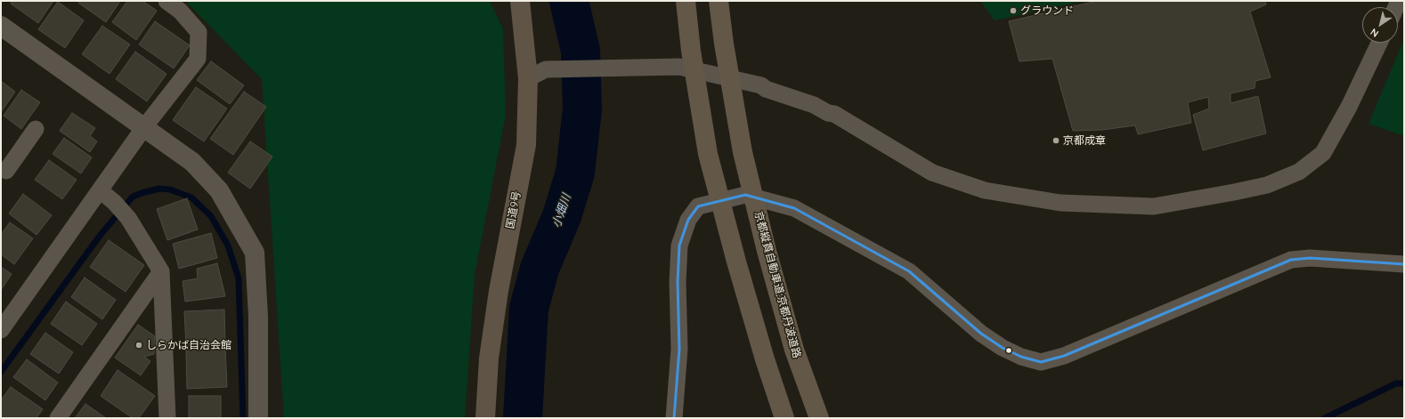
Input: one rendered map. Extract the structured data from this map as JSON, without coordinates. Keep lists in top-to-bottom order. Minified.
{"streets":{"highway":["国道9号","京都縦貫自動車道;京都丹波道路"]},"water":["小畑川"],"places":["グラウンド","京都成章","しらかば自治会館"],"north":"bottom left"}
